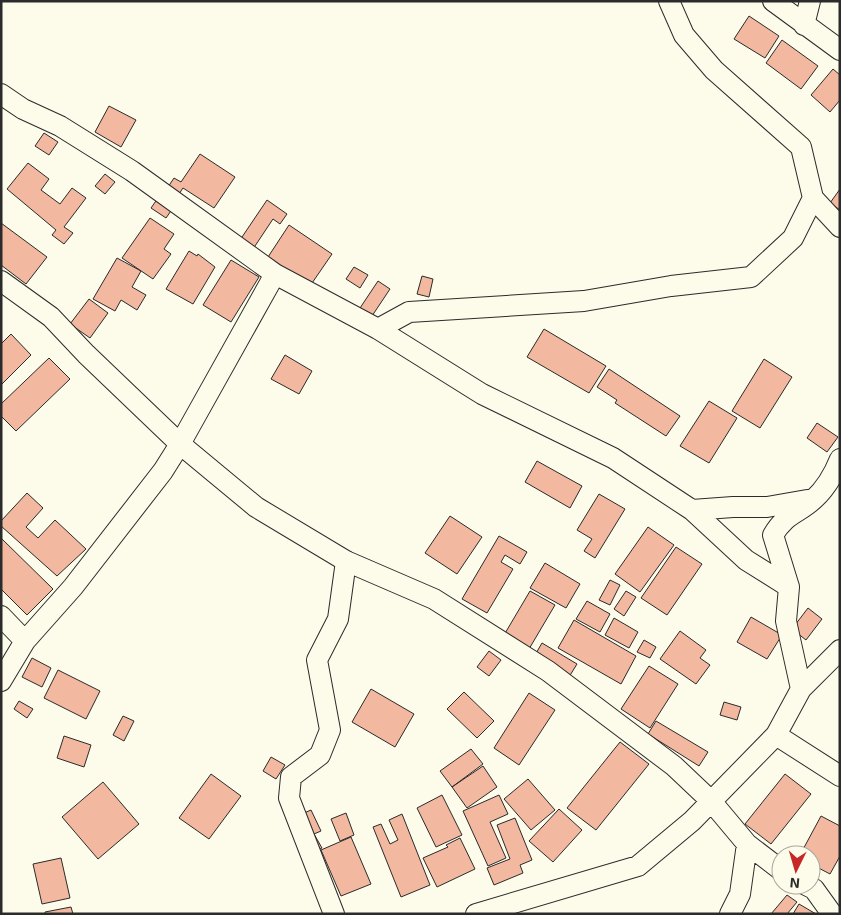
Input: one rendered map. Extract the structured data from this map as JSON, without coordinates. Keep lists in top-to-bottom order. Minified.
{"north":"bottom"}
